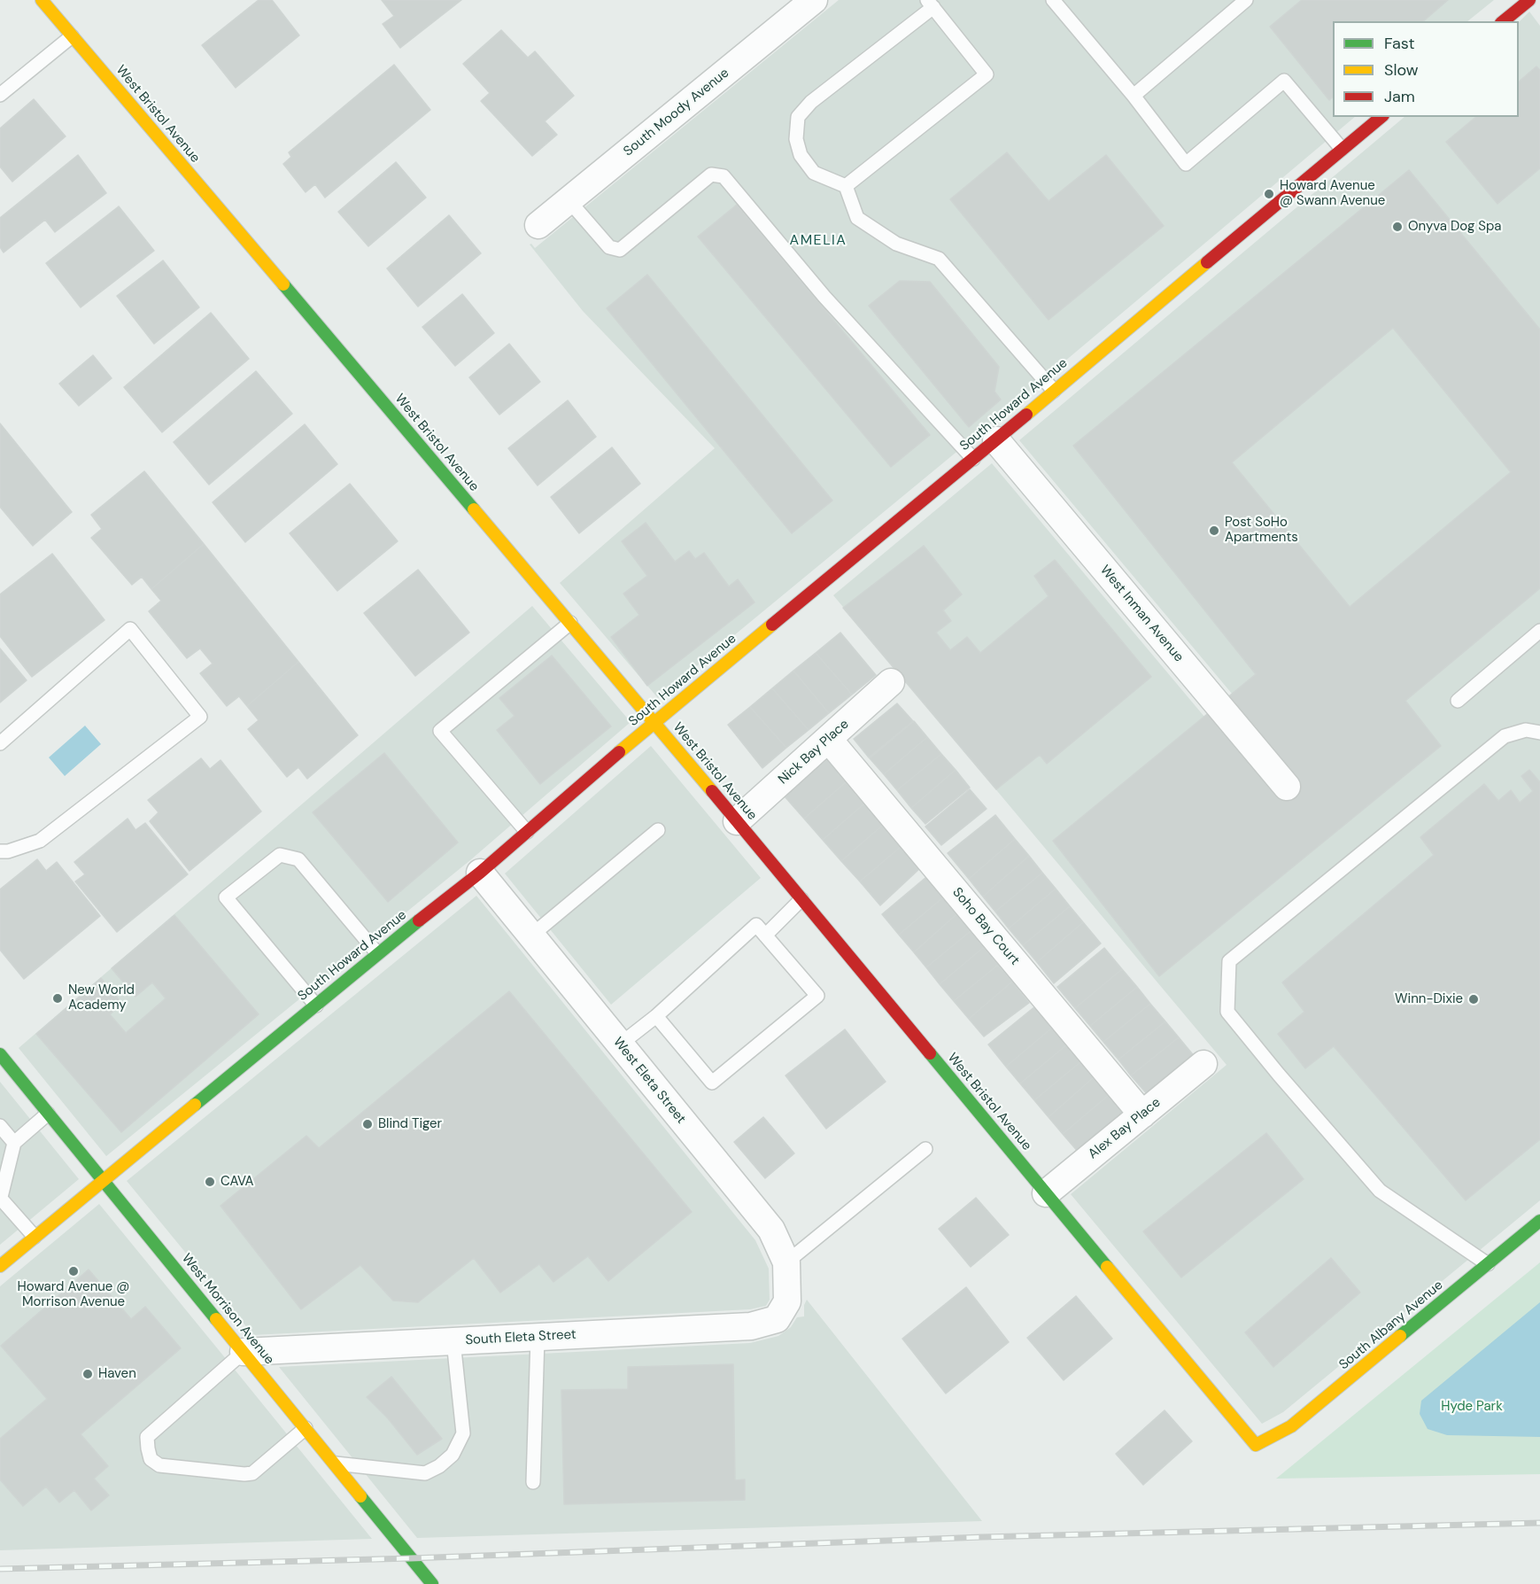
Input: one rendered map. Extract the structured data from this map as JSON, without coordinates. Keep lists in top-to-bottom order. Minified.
{"streets":{"street":["South Moody Avenue","West Bristol Avenue","South Howard Avenue","West Inman Avenue","Nick Bay Place","Soho Bay Court","West Eleta Street","Alex Bay Place","West Morrison Avenue","South Albany Avenue","South Eleta Street"]},"crossings":[["West Bristol Avenue","South Howard Avenue"],["West Bristol Avenue","Nick Bay Place"],["West Bristol Avenue","Alex Bay Place"],["West Bristol Avenue","South Albany Avenue"],["South Howard Avenue","West Inman Avenue"],["South Howard Avenue","West Eleta Street"],["South Howard Avenue","West Morrison Avenue"],["Nick Bay Place","Soho Bay Court"],["Soho Bay Court","Alex Bay Place"],["West Eleta Street","South Eleta Street"],["West Morrison Avenue","South Eleta Street"]],"districts":["AMELIA"],"parks":["Hyde Park"],"places":["Howard Avenue @ Swann Avenue","Onyva Dog Spa","Post SoHo Apartments","New World Academy","Winn-Dixie","Blind Tiger","CAVA","Howard Avenue @ Morrison Avenue","Haven"],"legend":["Fast","Slow","Jam"]}
